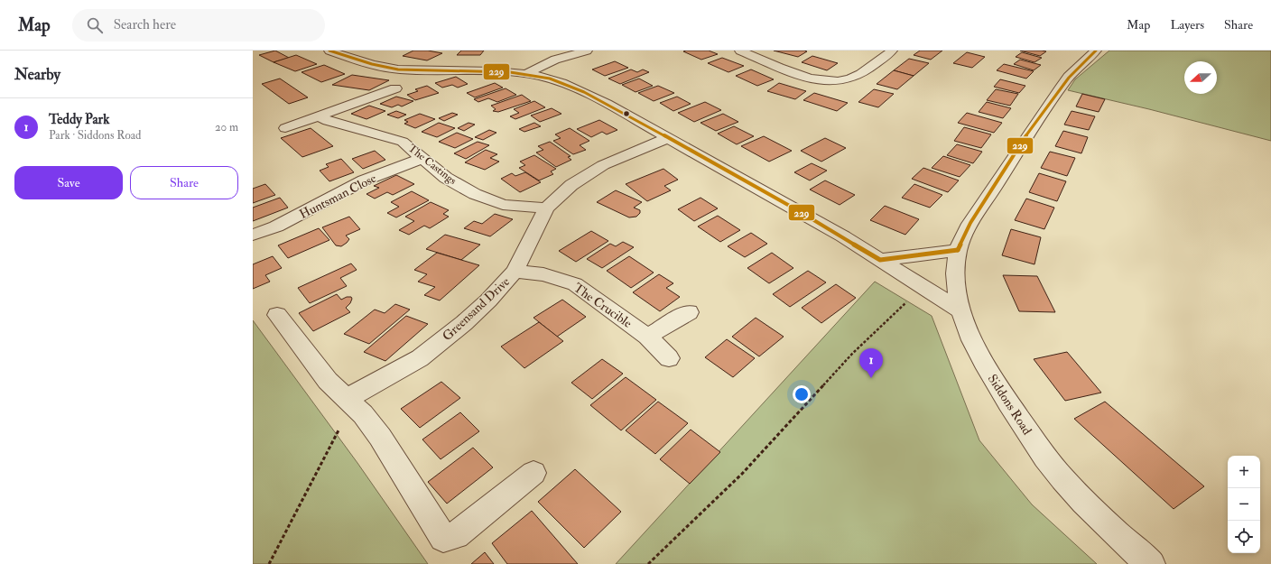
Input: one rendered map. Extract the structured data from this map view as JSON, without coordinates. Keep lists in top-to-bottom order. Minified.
{"streets":{"street":["The Castings","Huntsman Close","The Crucible","Greensand Drive","Siddons Road"]},"crossings":[["The Castings","Huntsman Close"],["The Castings","Greensand Drive"],["The Crucible","Greensand Drive"]],"lines":["transit line 229"],"north":"left","page":{"header":"Map","search":"Search here","nav":["Map","Layers","Share"],"heading":"Nearby","list":[{"mark":"1","name":"Teddy Park","note":"Park · Siddons Road","value":"20 m"}],"buttons":["Save","Share"],"pins":"1","map_buttons":["+","−"]}}
